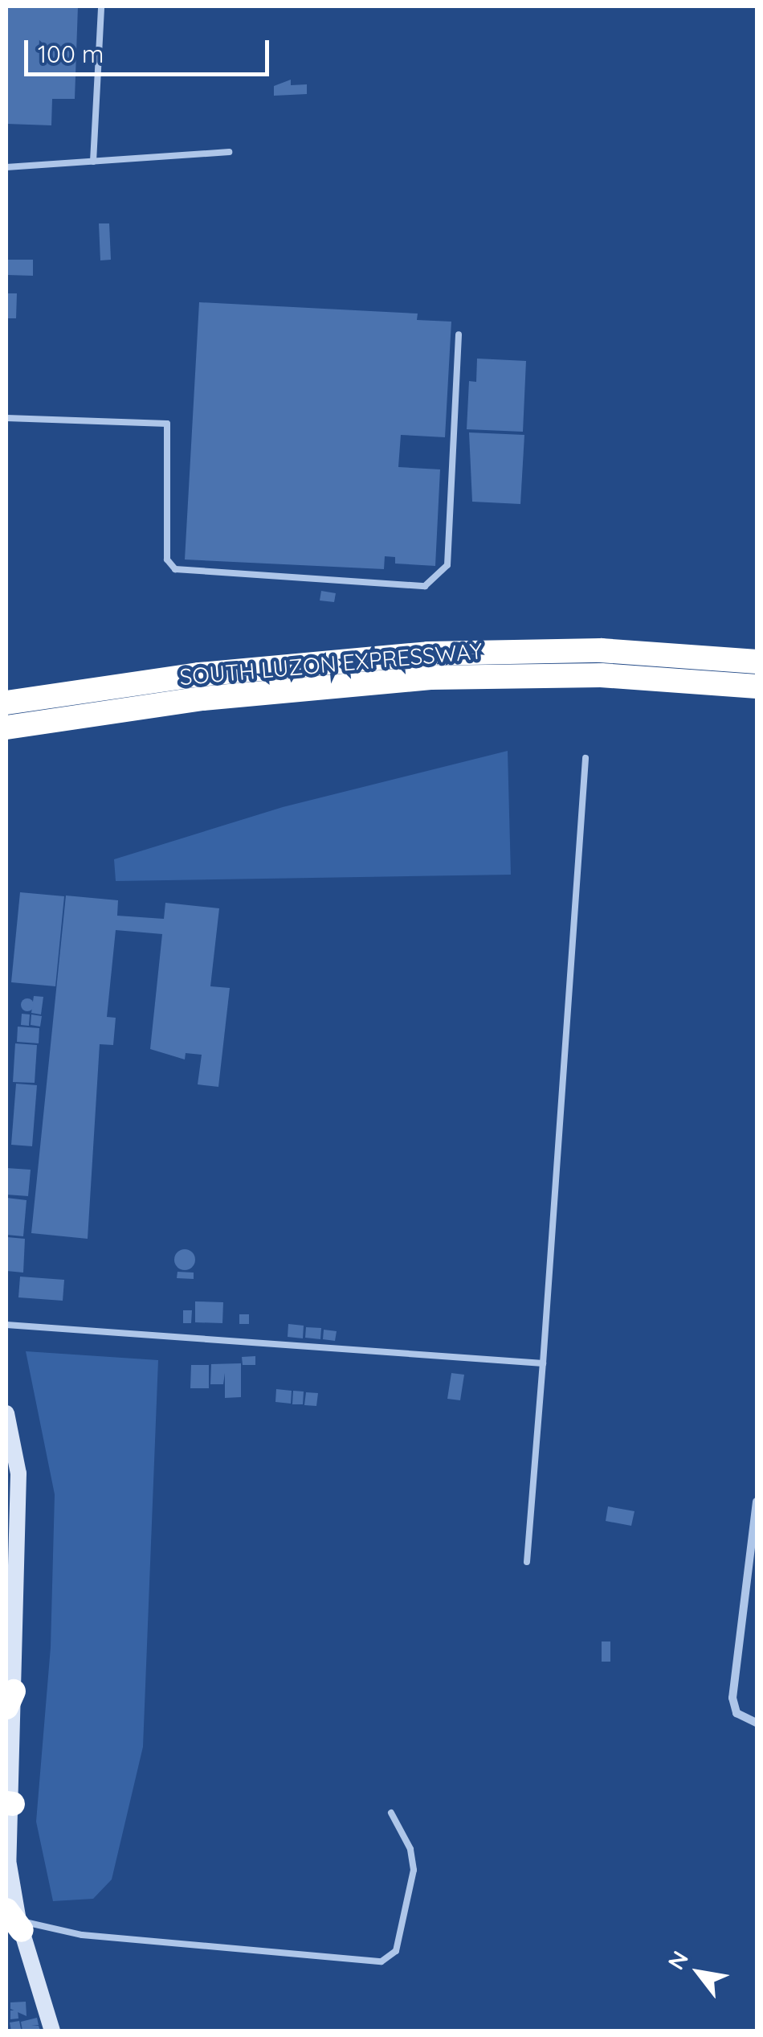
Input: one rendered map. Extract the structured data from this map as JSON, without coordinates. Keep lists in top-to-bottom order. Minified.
{"streets":{"highway":["SOUTH LUZON EXPRESSWAY"]},"scale_bar":"100 m","north":"top left"}
